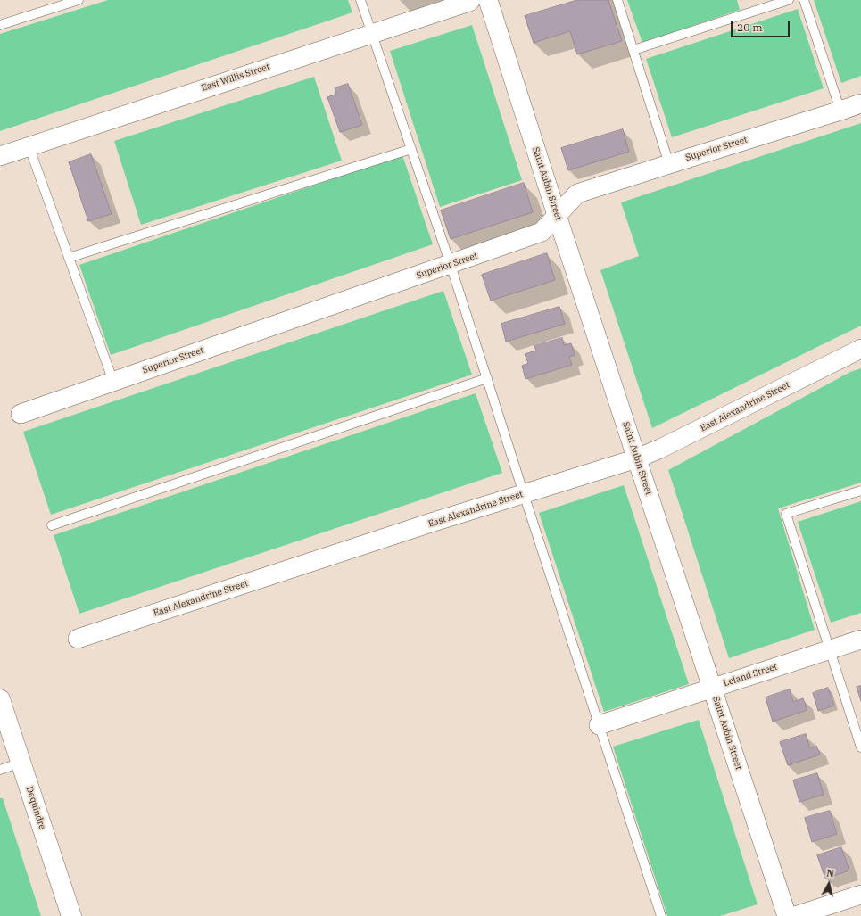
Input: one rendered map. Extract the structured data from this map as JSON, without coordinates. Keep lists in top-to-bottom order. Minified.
{"streets":{"street":["East Willis Street","Superior Street","Saint Aubin Street","East Alexandrine Street","Leland Street","Dequindre"]},"crossings":[["Superior Street","Saint Aubin Street"],["Saint Aubin Street","East Alexandrine Street"],["Saint Aubin Street","Leland Street"]],"scale_bar":"20 m","north":"top"}
